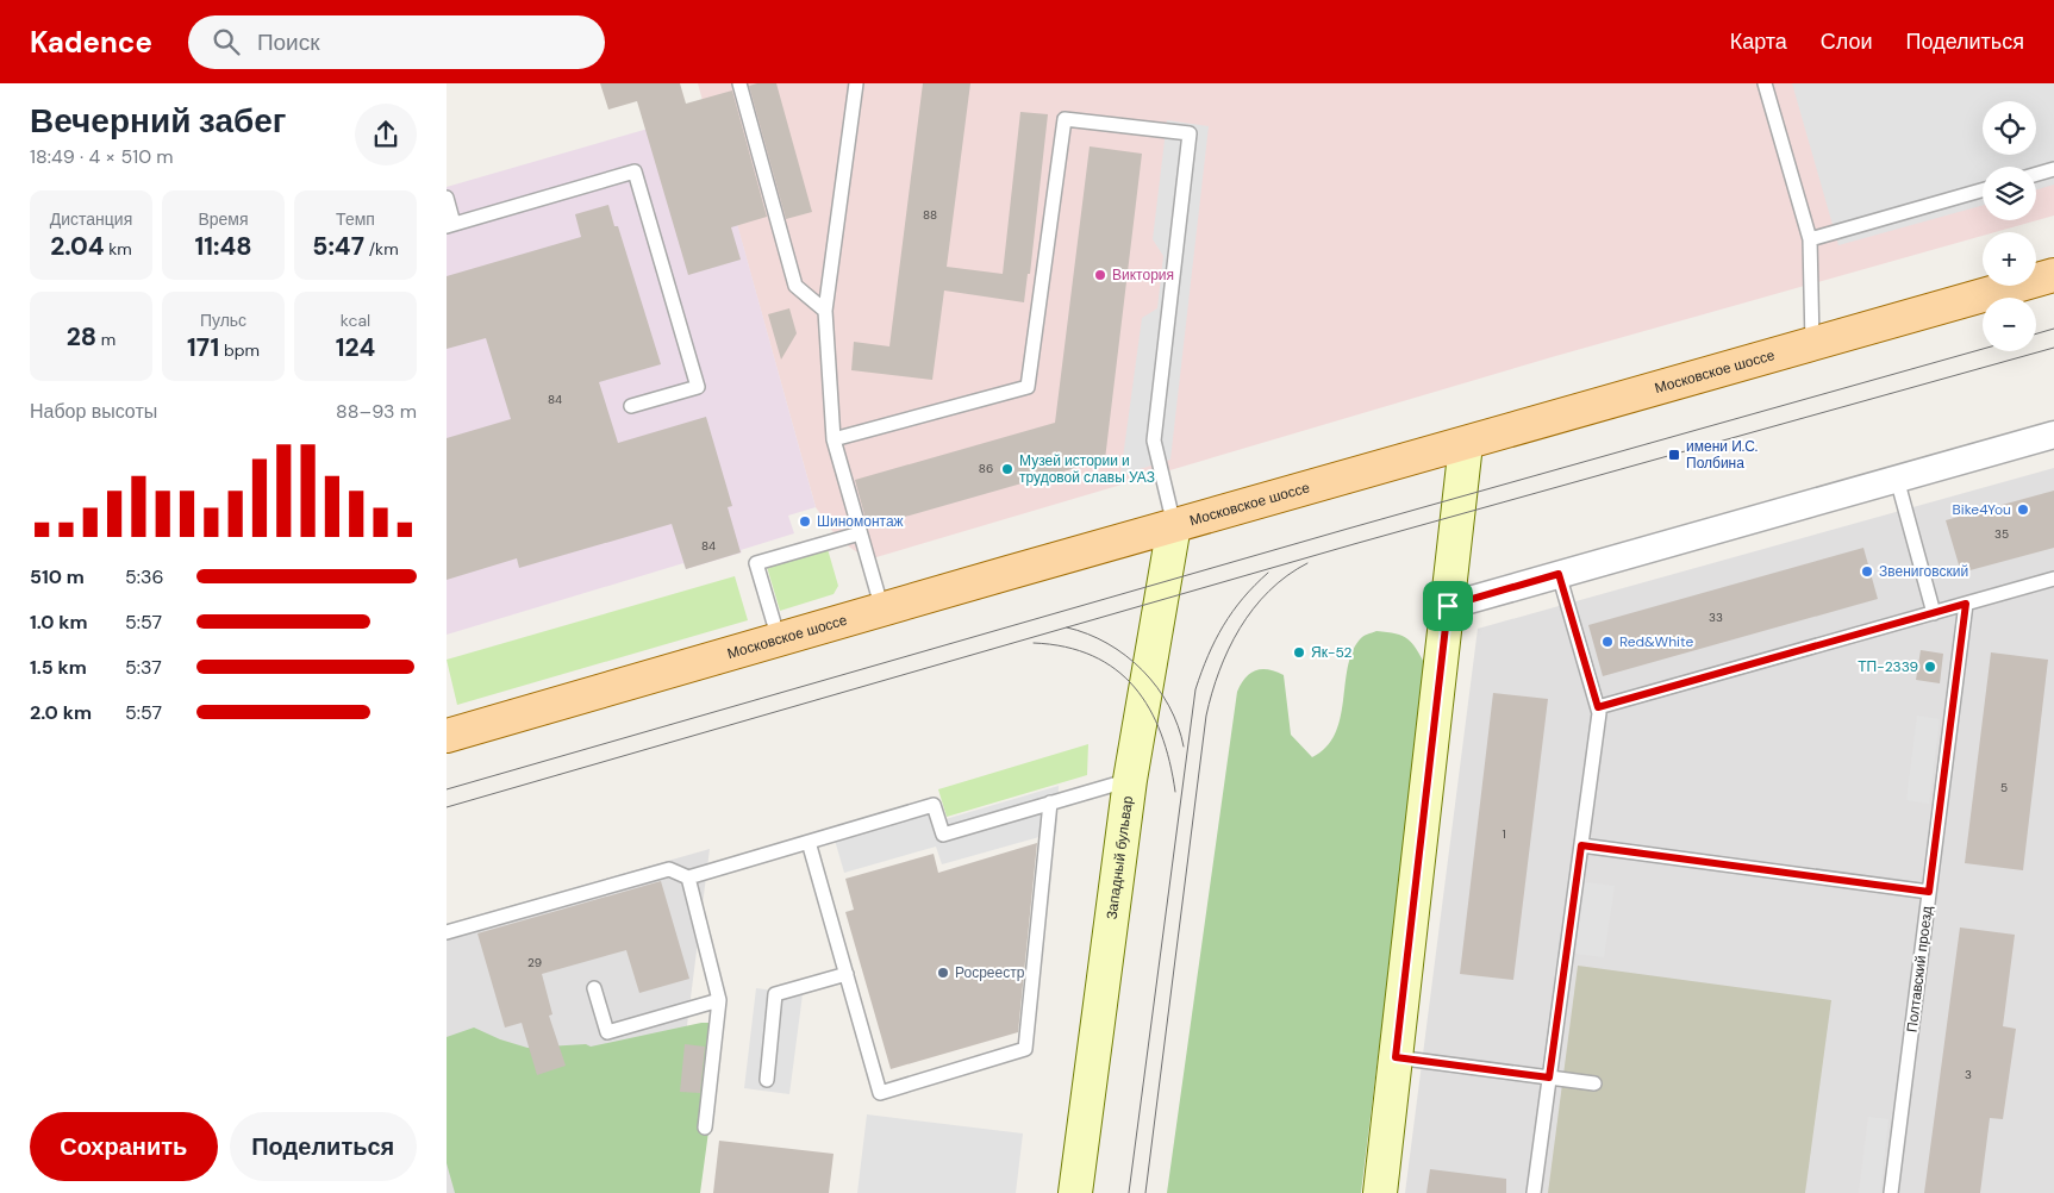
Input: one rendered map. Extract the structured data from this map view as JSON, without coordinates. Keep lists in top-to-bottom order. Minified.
{"streets":{"main road":["Московское шоссе"],"street":["Западный бульвар"],"lane":["Полтавский проезд"]},"crossings":[["Московское шоссе","Западный бульвар"]],"places":{"other":["Виктория","Музей истории и трудовой славы УАЗ","Bike4You","Шиномонтаж","Звениговский","Red&White","Як-52","ТП-2339","Росреестр"],"transit":["имени И.С. Полбина"]},"house_numbers":["88","84","86","35","84","33","5","1","29","3"],"page":{"header":"Kadence","search":"Поиск","nav":["Карта","Слои","Поделиться"],"heading":["Вечерний забег","18:49 · 4 × 510 m"],"map_buttons":["+","−"],"stats":[["Дистанция","2.04 km"],["Время","11:48"],["Темп","5:47 /km"],["28 m"],["Пульс","171 bpm"],["kcal","124"]],"chart":["Набор высоты","88–93 m"],"list":[{"name":"510 m","note":"5:36"},{"name":"1.0 km","note":"5:57"},{"name":"1.5 km","note":"5:37"},{"name":"2.0 km","note":"5:57"}],"buttons":["Сохранить","Поделиться"]}}
